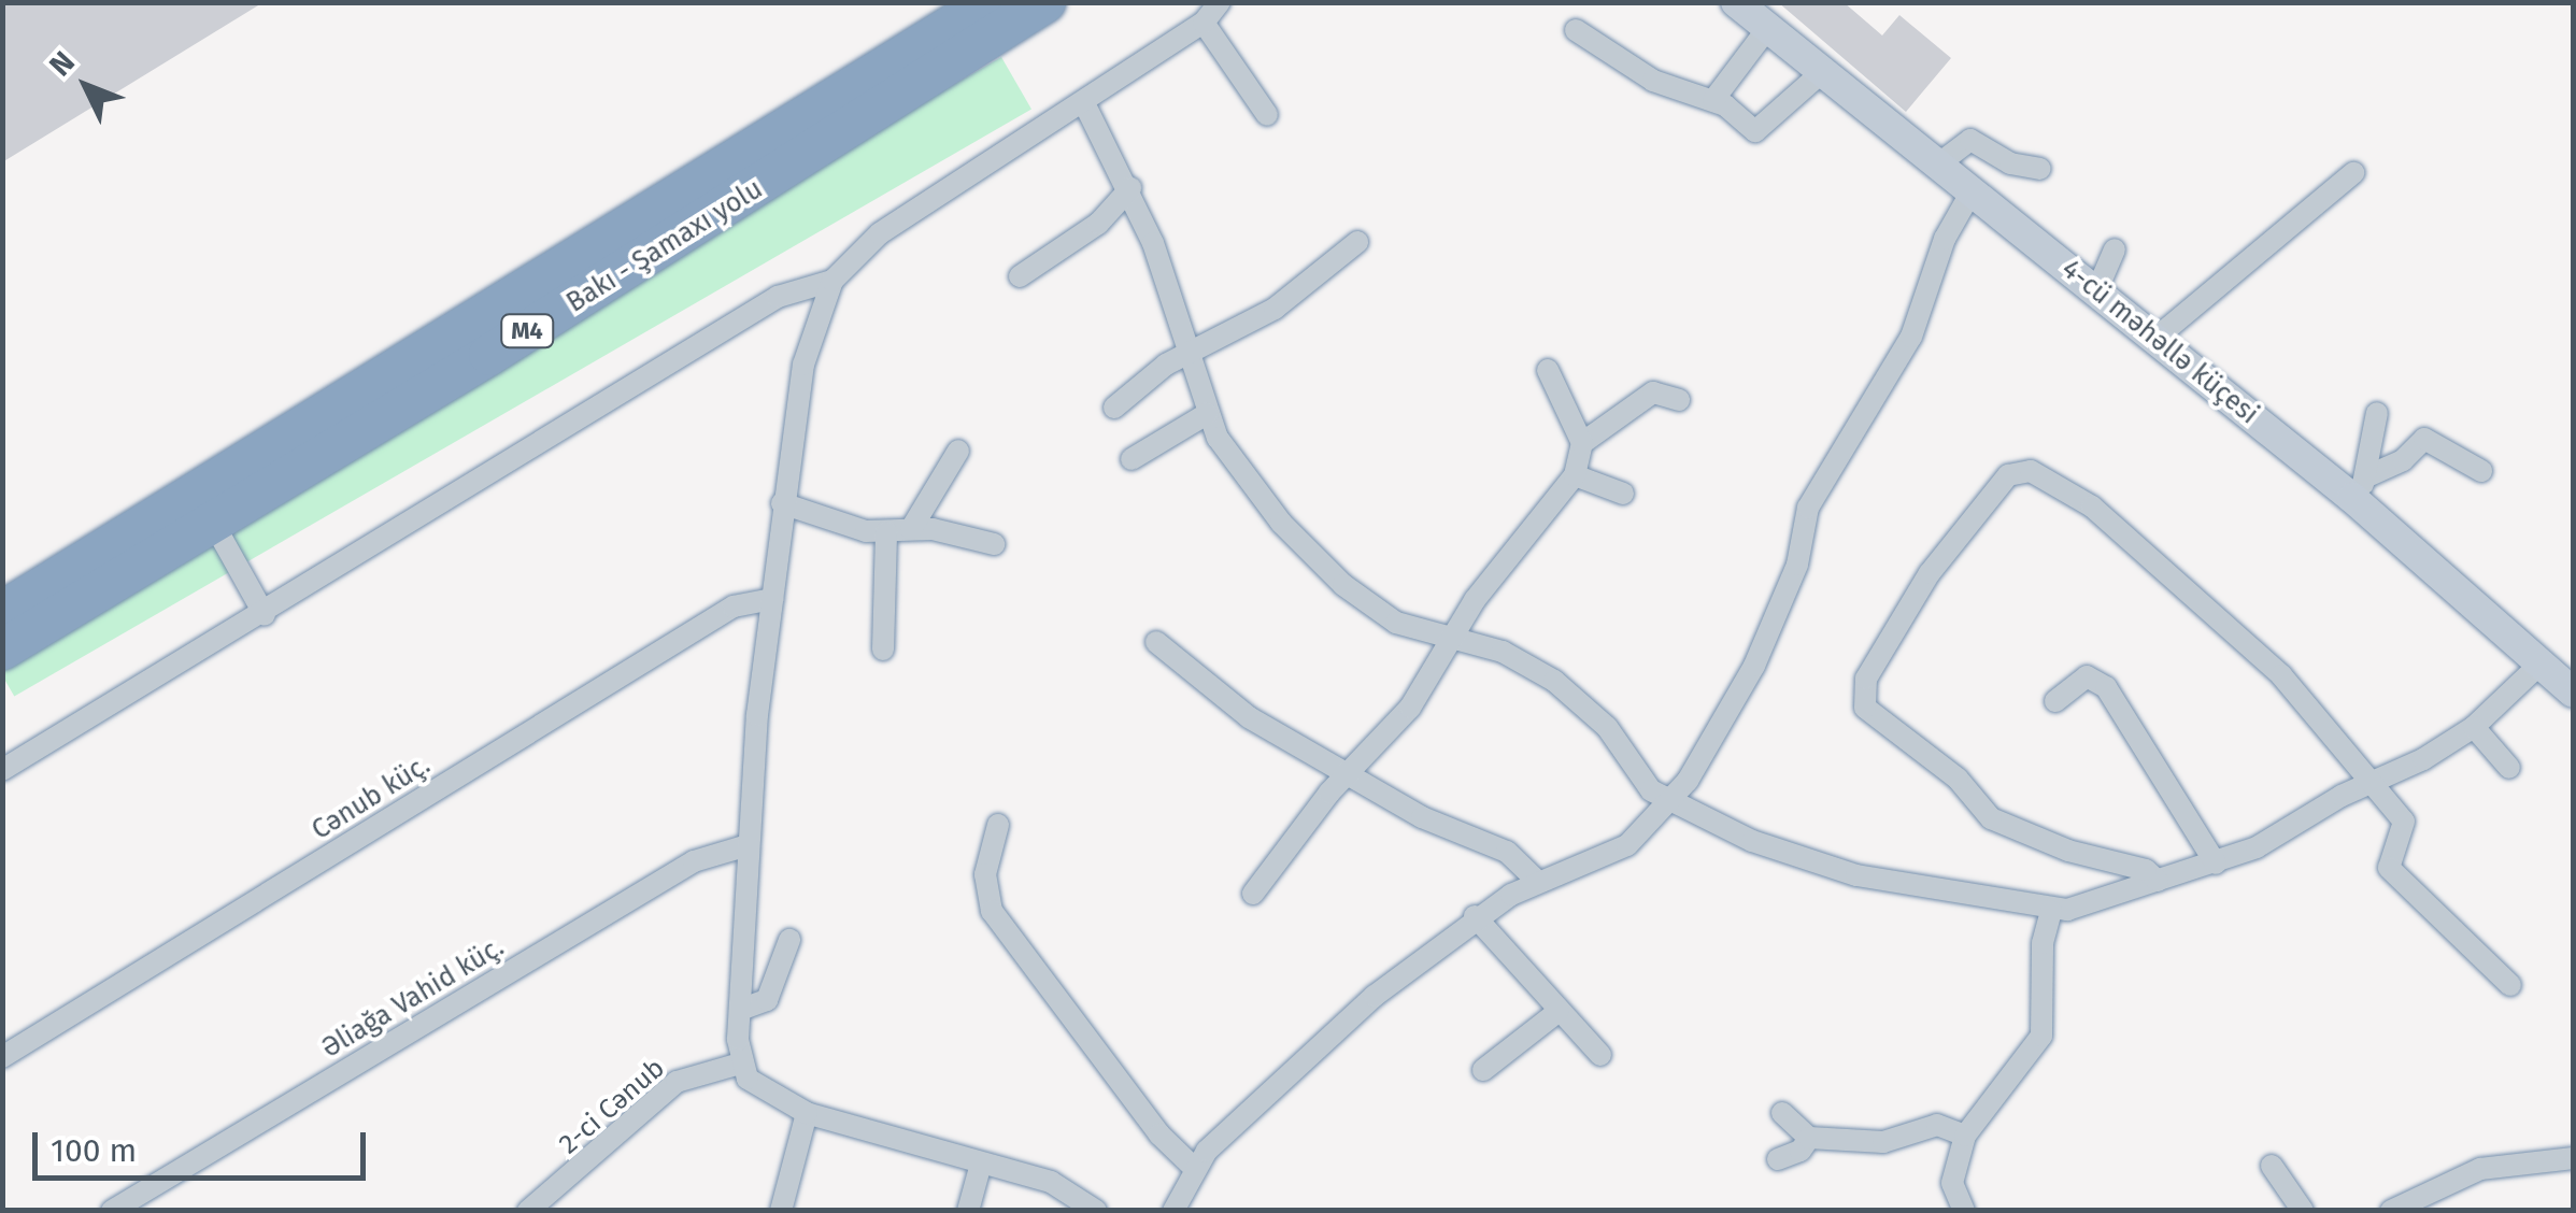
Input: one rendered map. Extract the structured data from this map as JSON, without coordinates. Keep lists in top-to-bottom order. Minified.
{"streets":{"highway":["Bakı - Şamaxı yolu","M4"],"street":["4-cü məhəllə küçesi","Cənub küç.","Əliağa Vahid küç.","2-ci Cənub"]},"scale_bar":"100 m","north":"top left"}
